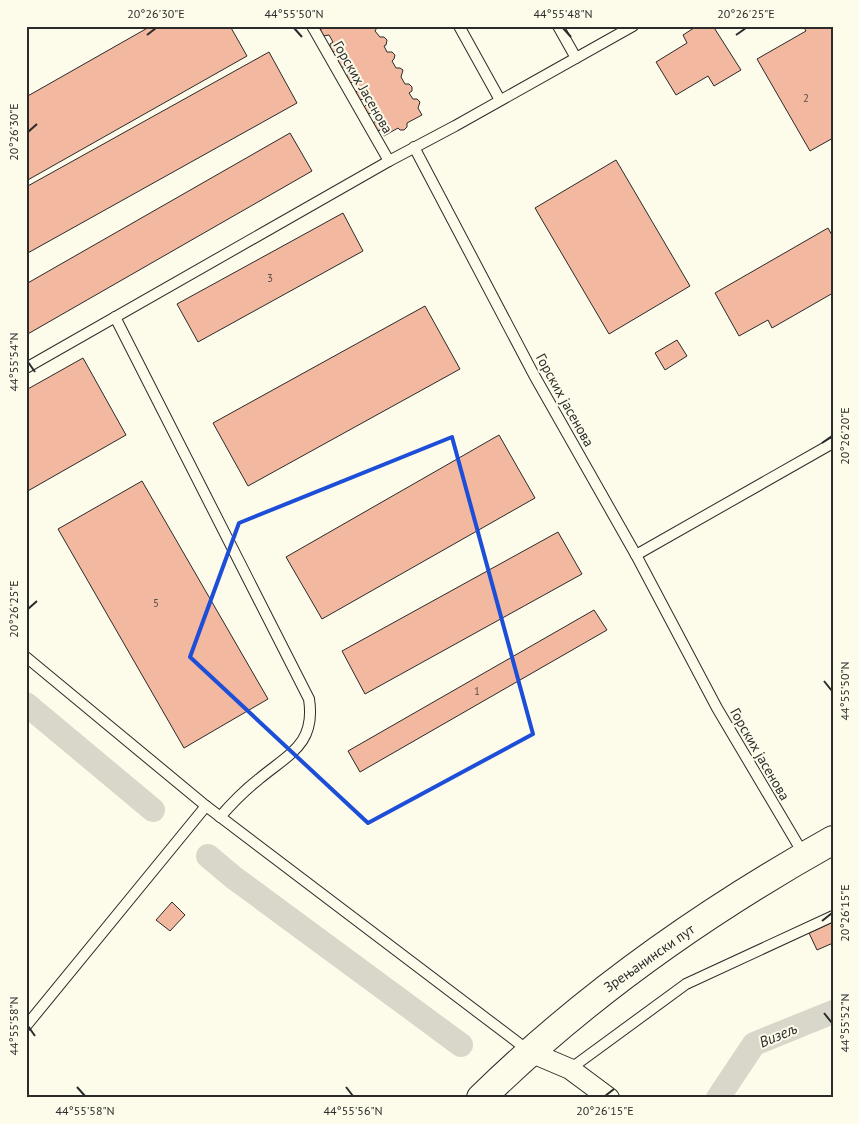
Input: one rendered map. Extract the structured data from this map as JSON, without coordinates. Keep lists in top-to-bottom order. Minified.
{"streets":{"main road":["Зрењанински пут"],"lane":["Горских Јасенова","Горских јасенова"]},"crossings":[["Горских јасенова","Зрењанински пут"]],"water":["Визељ"],"house_numbers":["2","3","5","1"],"coordinates":["20°26'30\"E","44°55'50\"N","44°55'48\"N","20°26'25\"E","44°55'54\"N","20°26'20\"E","20°26'15\"E","44°55'52\"N","44°55'58\"N","44°55'56\"N"]}
